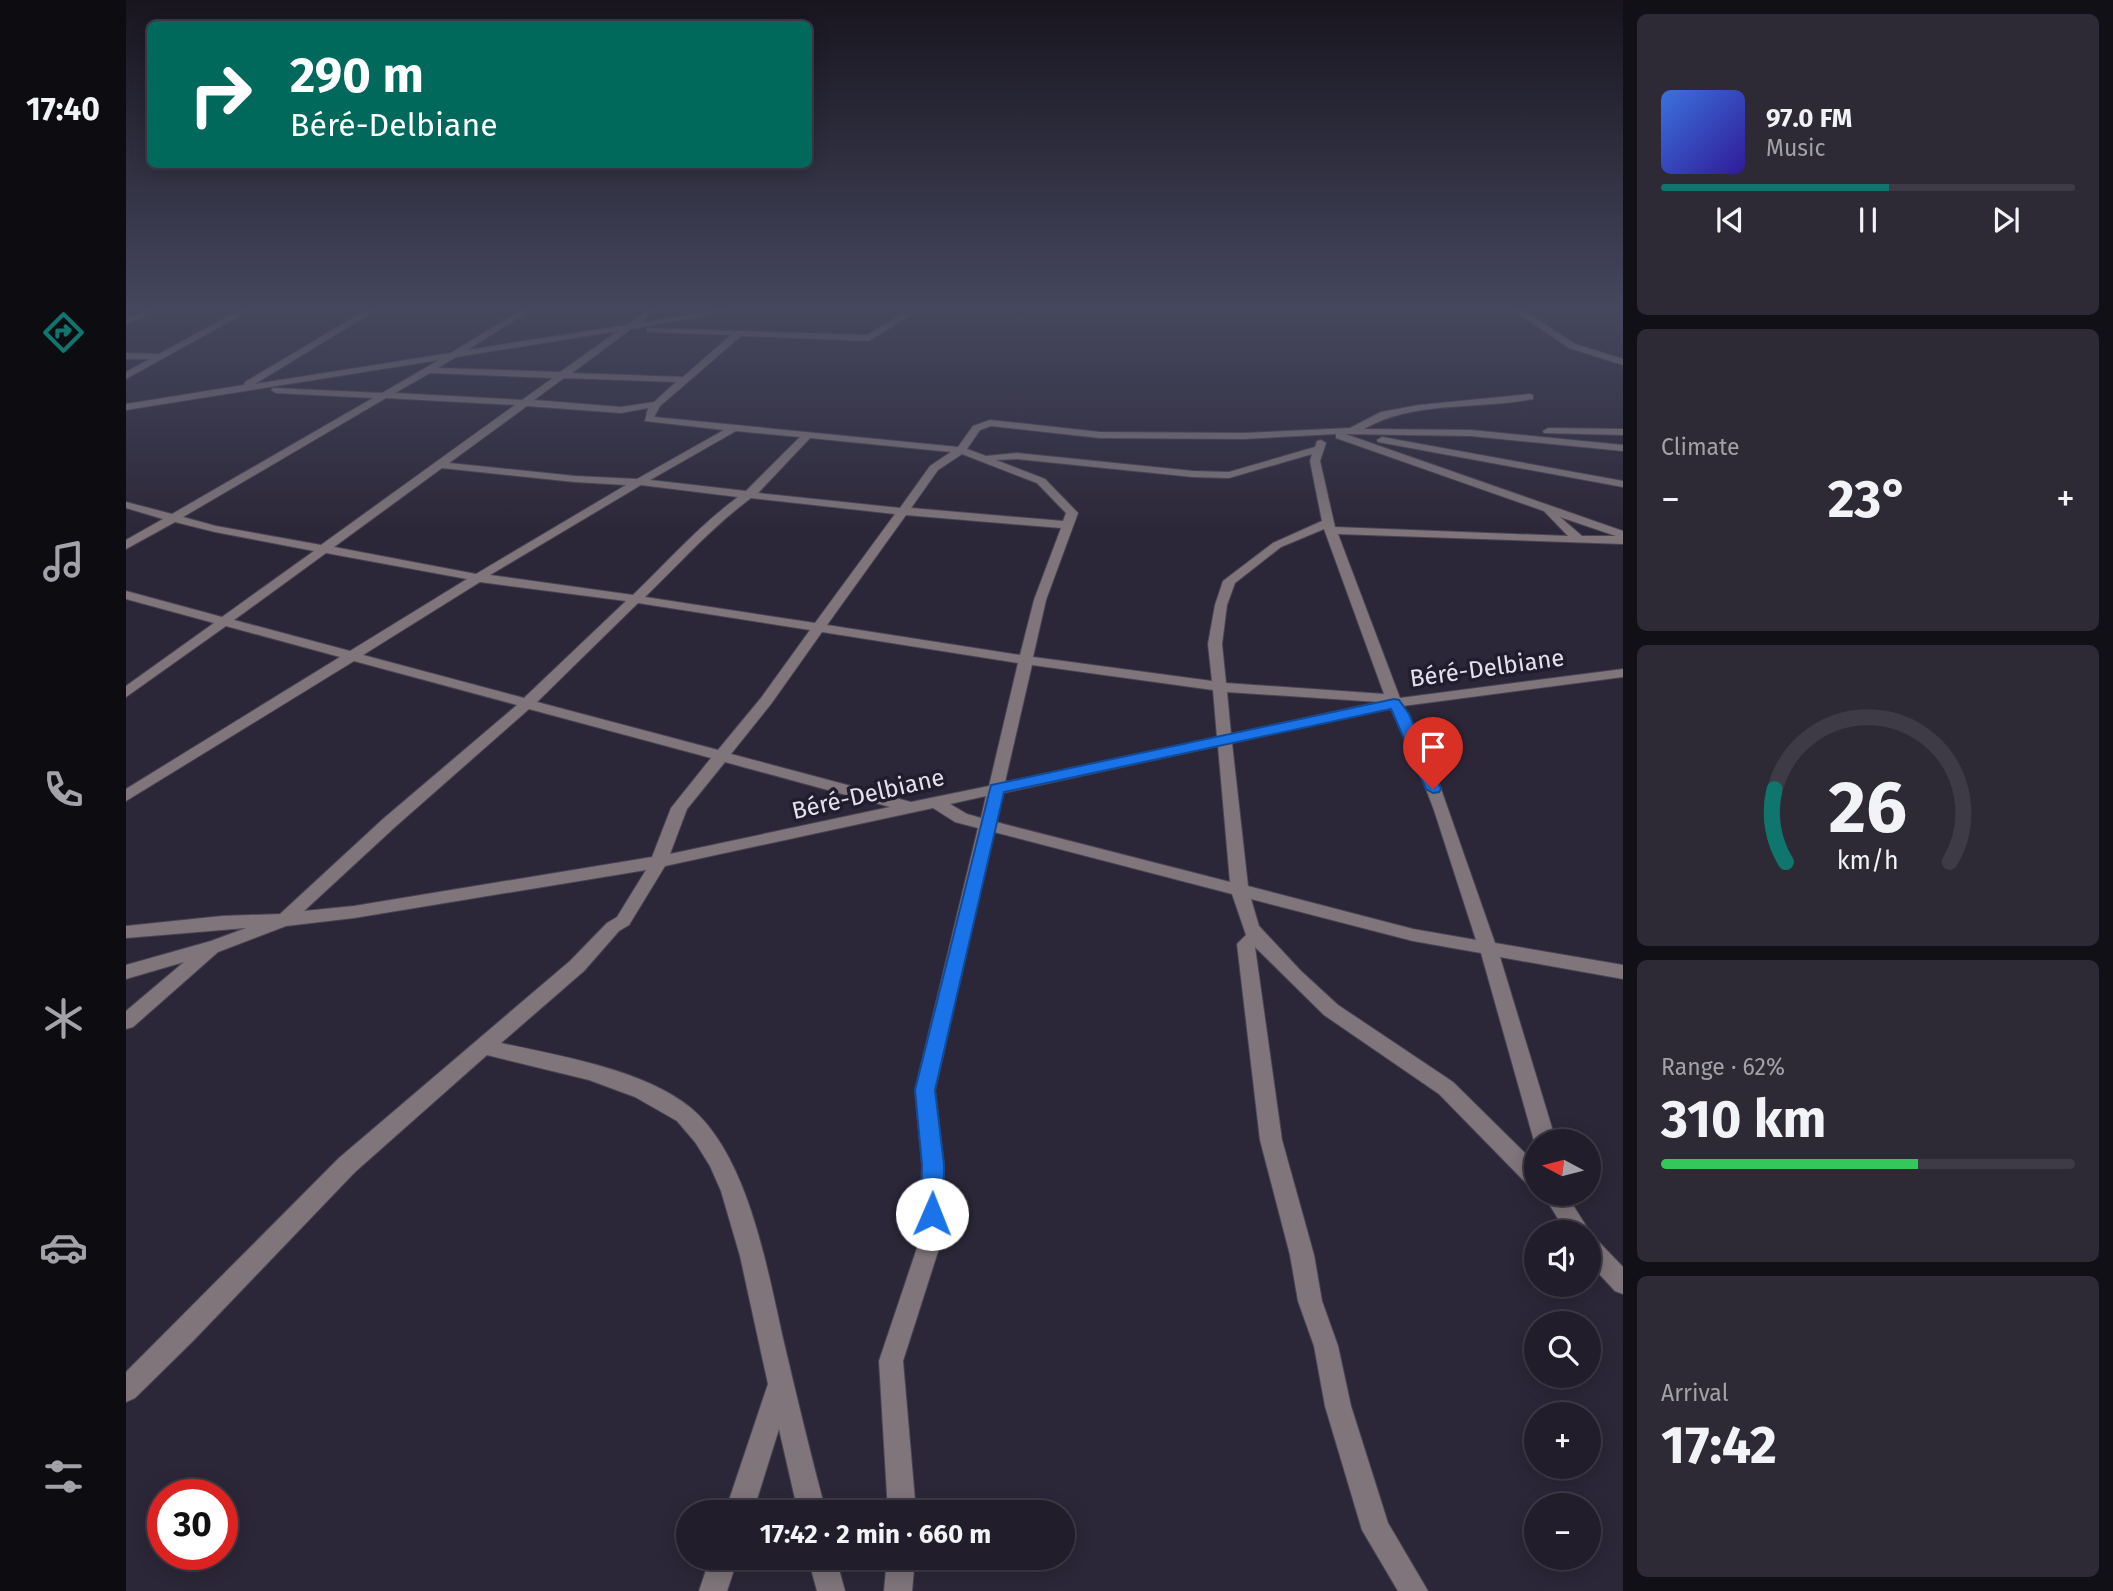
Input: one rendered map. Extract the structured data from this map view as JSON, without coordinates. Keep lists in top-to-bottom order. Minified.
{"streets":{"street":["Béré-Delbiane"]},"north":"left","page":{"tabs":"17:40","turn":["290 m","Béré-Delbiane"],"song":["97.0 FM","Music"],"tile":["Climate",["Range · 62%","310 km"],["Arrival","17:42"]],"heat":["−","23°","+"],"map_buttons":["+","−"],"limit":"30","trip":"17:42 · 2 min · 660 m","gauge":["26","km/h"]}}
